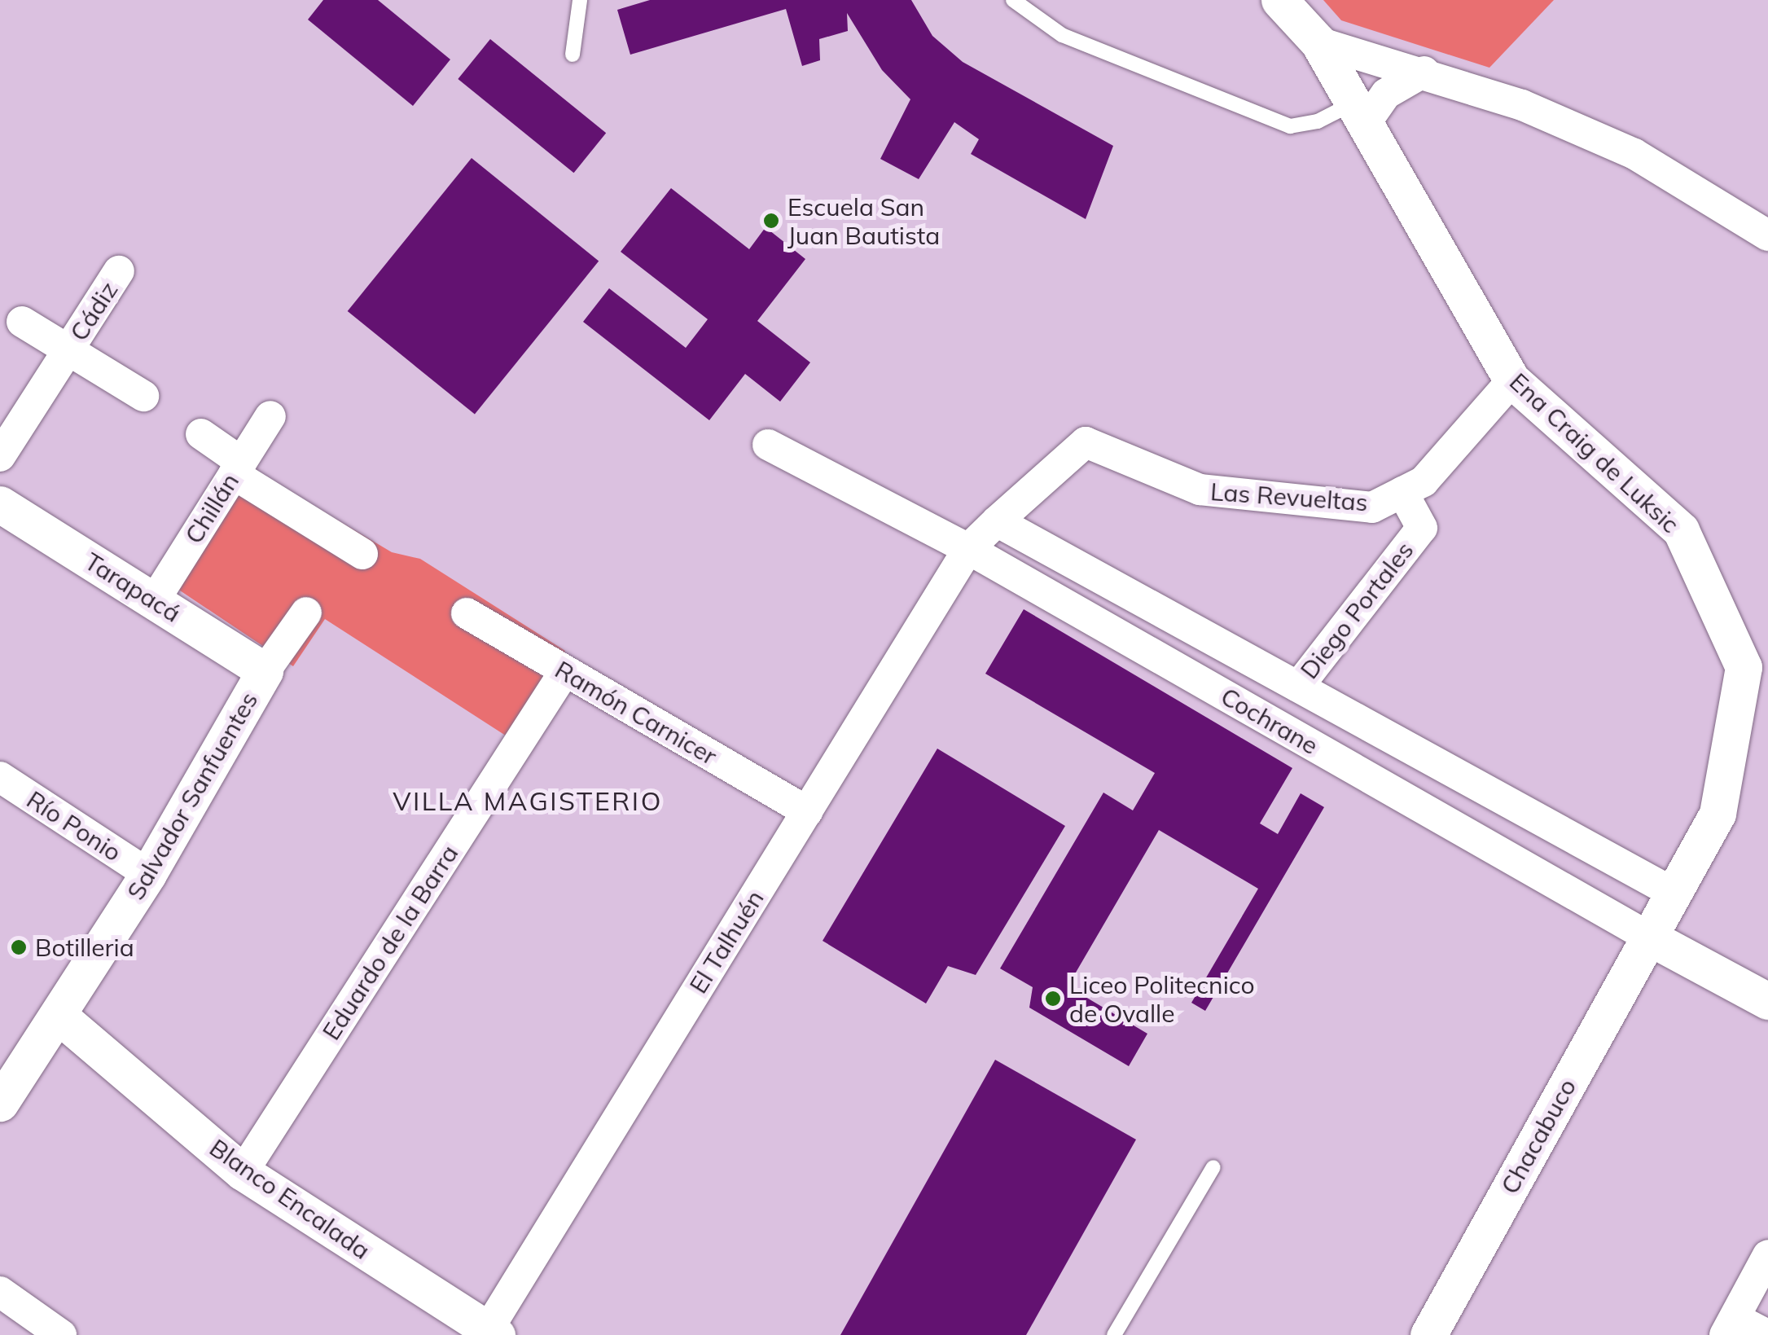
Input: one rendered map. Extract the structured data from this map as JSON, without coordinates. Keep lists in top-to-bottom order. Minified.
{"streets":{"street":["Cádiz","Ena Craig de Luksic","Las Revueltas","Chillán","Tarapacá","Diego Portales","Ramón Carnicer","Cochrane","Salvador Sanfuentes","Río Ponio","El Talhuén","Eduardo de la Barra","Chacabuco","Blanco Encalada"]},"crossings":[["Ena Craig de Luksic","Las Revueltas"],["Ena Craig de Luksic","Cochrane"],["Ena Craig de Luksic","Chacabuco"],["Las Revueltas","Diego Portales"],["Las Revueltas","Cochrane"],["Las Revueltas","El Talhuén"],["Chillán","Tarapacá"],["Tarapacá","Salvador Sanfuentes"],["Diego Portales","Cochrane"],["Ramón Carnicer","El Talhuén"],["Ramón Carnicer","Eduardo de la Barra"],["Cochrane","El Talhuén"],["Cochrane","Chacabuco"],["Salvador Sanfuentes","Río Ponio"],["Salvador Sanfuentes","Blanco Encalada"],["El Talhuén","Blanco Encalada"],["Eduardo de la Barra","Blanco Encalada"]],"districts":["VILLA MAGISTERIO"],"places":["Escuela San Juan Bautista","Botilleria","Liceo Politecnico de Ovalle"]}
